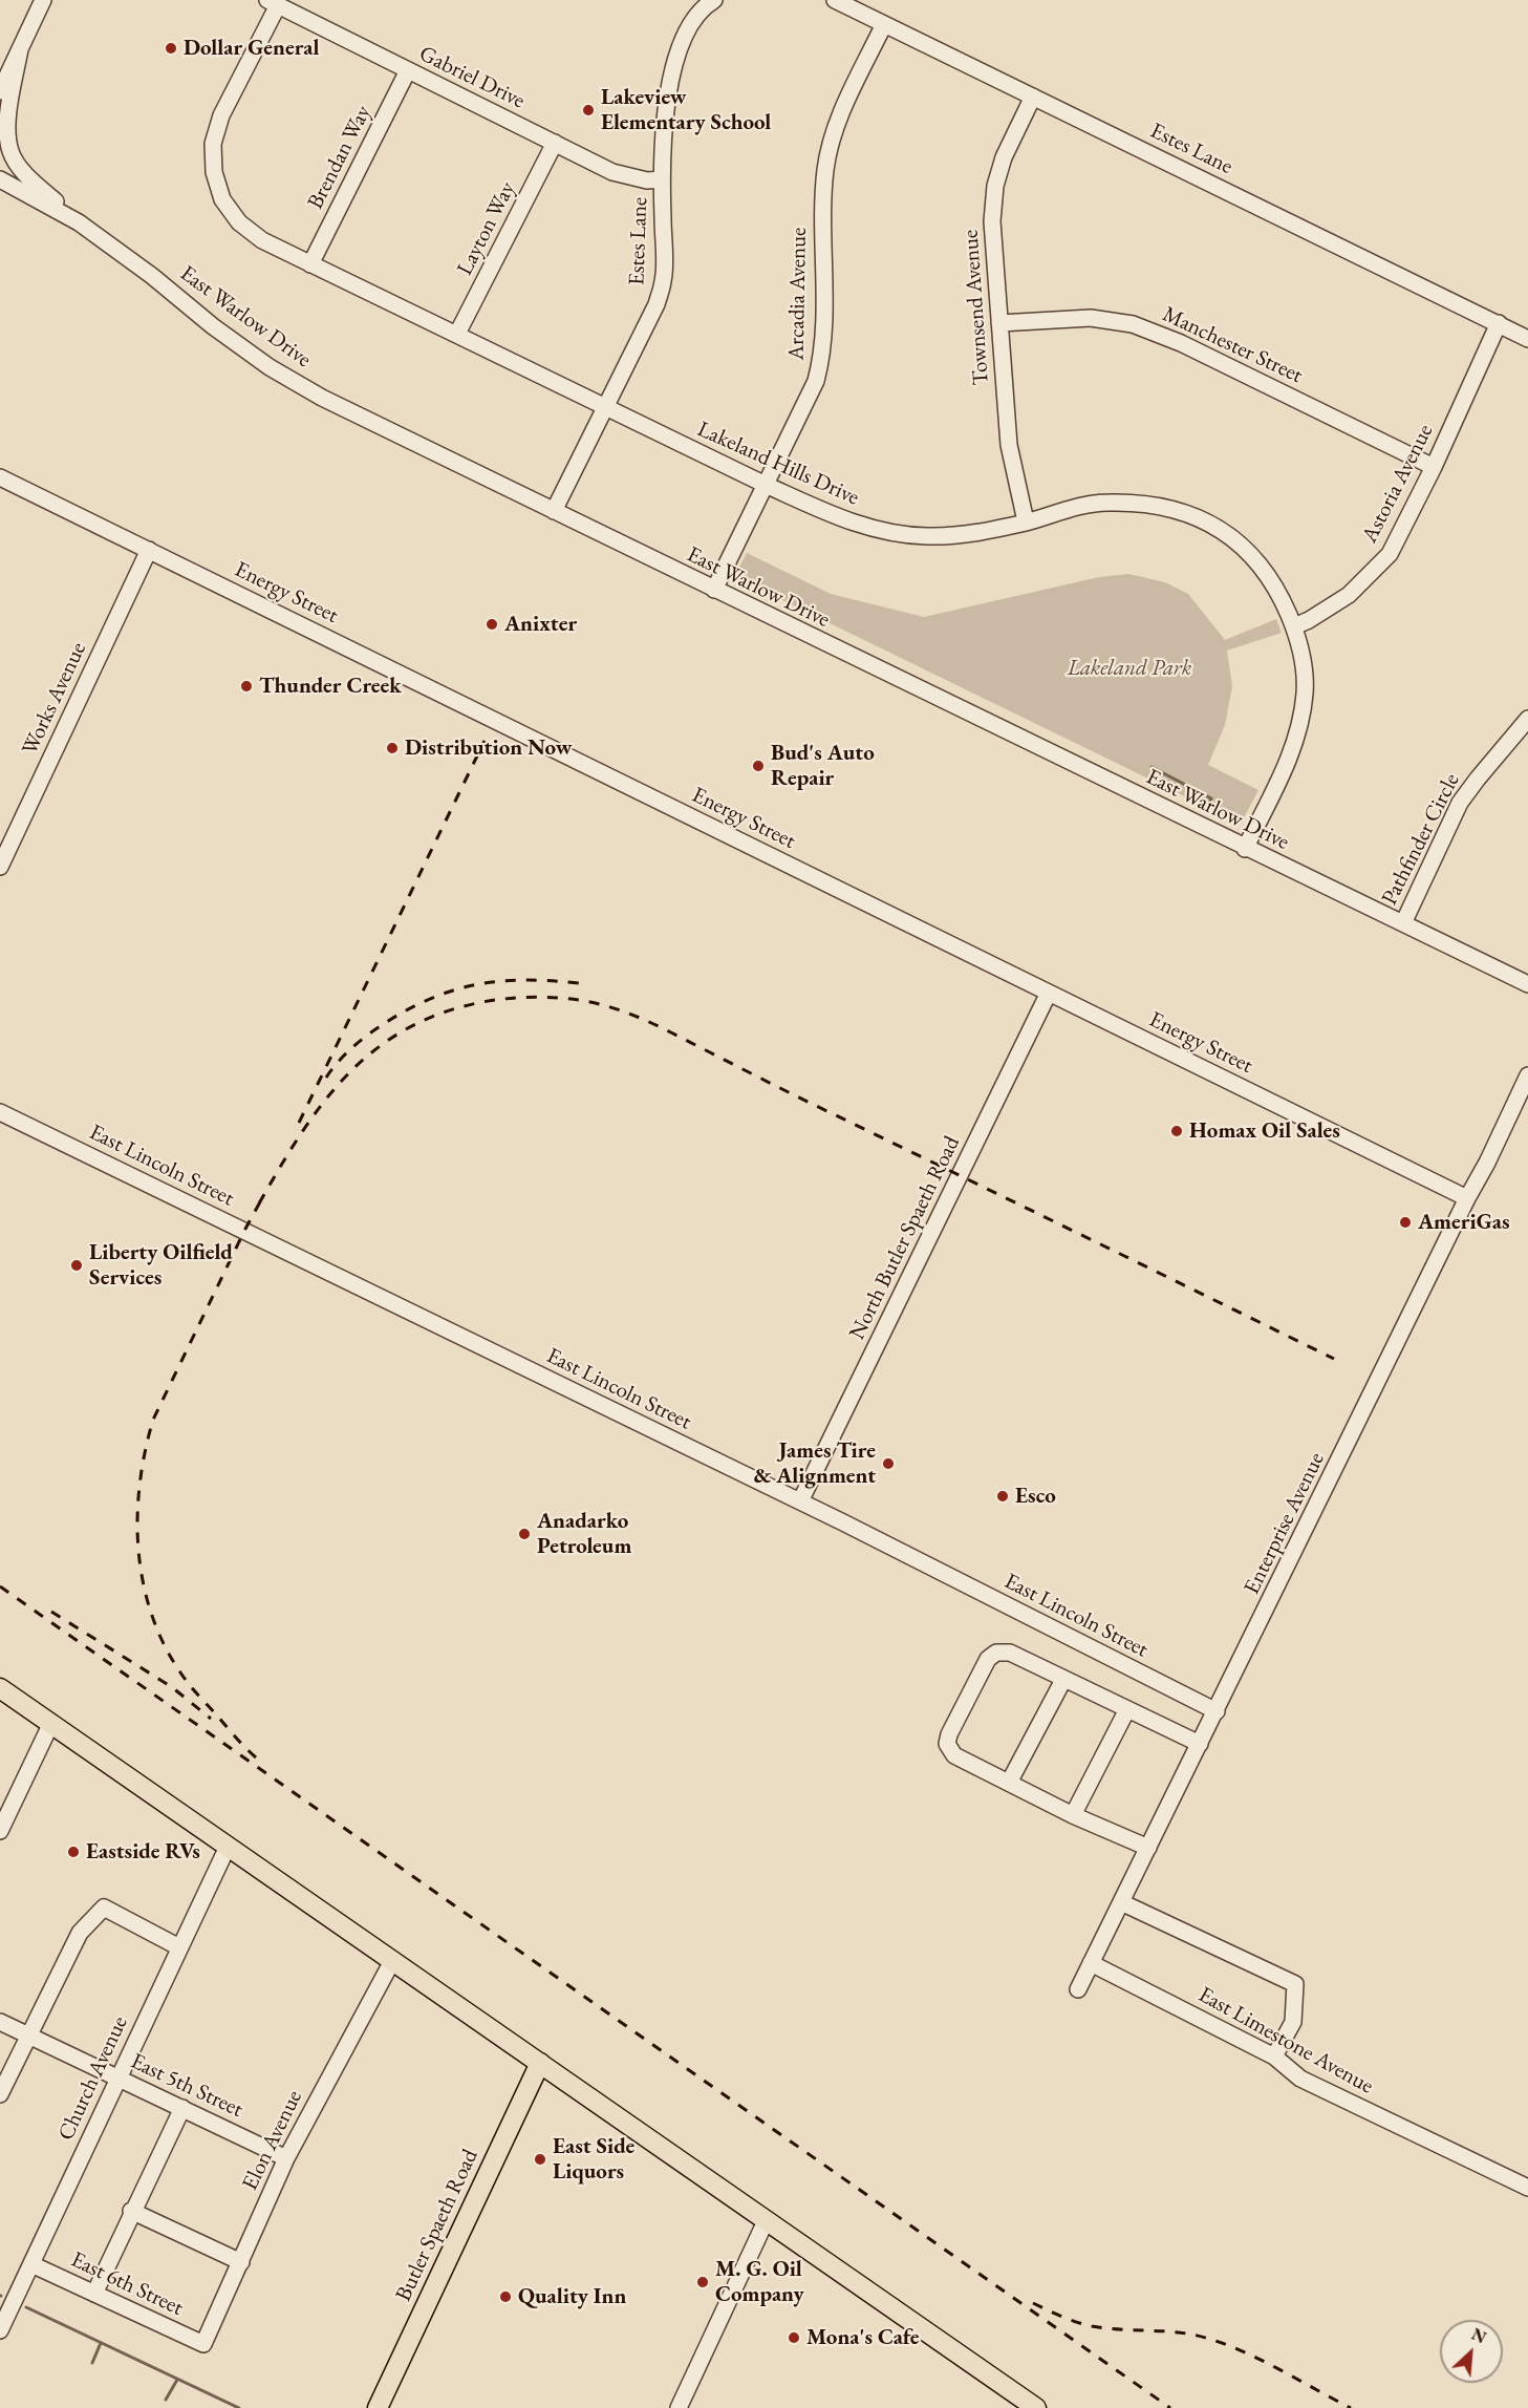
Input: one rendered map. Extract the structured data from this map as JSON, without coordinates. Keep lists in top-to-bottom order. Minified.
{"streets":{"main road":["Butler Spaeth Road"],"street":["Gabriel Drive","Estes Lane","Brendan Way","Layton Way","Arcadia Avenue","Townsend Avenue","East Warlow Drive","Manchester Street","Lakeland Hills Drive","Astoria Avenue","Energy Street","Works Avenue","Pathfinder Circle","East Lincoln Street","North Butler Spaeth Road","Enterprise Avenue","East Limestone Avenue","Church Avenue","East 5th Street","Elon Avenue","East 6th Street"]},"crossings":[["Gabriel Drive","Estes Lane"],["Gabriel Drive","Brendan Way"],["Gabriel Drive","Layton Way"],["Gabriel Drive","Lakeland Hills Drive"],["Estes Lane","Arcadia Avenue"],["Estes Lane","Townsend Avenue"],["Estes Lane","East Warlow Drive"],["Estes Lane","Lakeland Hills Drive"],["Estes Lane","Astoria Avenue"],["Brendan Way","Lakeland Hills Drive"],["Layton Way","Lakeland Hills Drive"],["Arcadia Avenue","East Warlow Drive"],["Arcadia Avenue","Lakeland Hills Drive"],["Townsend Avenue","Manchester Street"],["Townsend Avenue","Lakeland Hills Drive"],["East Warlow Drive","Lakeland Hills Drive"],["East Warlow Drive","Pathfinder Circle"],["Manchester Street","Astoria Avenue"],["Lakeland Hills Drive","Astoria Avenue"],["Energy Street","Works Avenue"],["Energy Street","North Butler Spaeth Road"],["Energy Street","Enterprise Avenue"],["East Lincoln Street","North Butler Spaeth Road"],["East Lincoln Street","Enterprise Avenue"],["Enterprise Avenue","East Limestone Avenue"],["Church Avenue","East 5th Street"],["Church Avenue","East 6th Street"],["East 5th Street","Elon Avenue"],["Elon Avenue","East 6th Street"]],"parks":["Lakeland Park"],"places":["Dollar General","Lakeview Elementary School","Anixter","Thunder Creek","Distribution Now","Bud's Auto Repair","Homax Oil Sales","AmeriGas","Liberty Oilfield Services","James Tire & Alignment","Esco","Anadarko Petroleum","Eastside RVs","East Side Liquors","M. G. Oil Company","Quality Inn","Mona's Cafe"],"north":"top right"}
